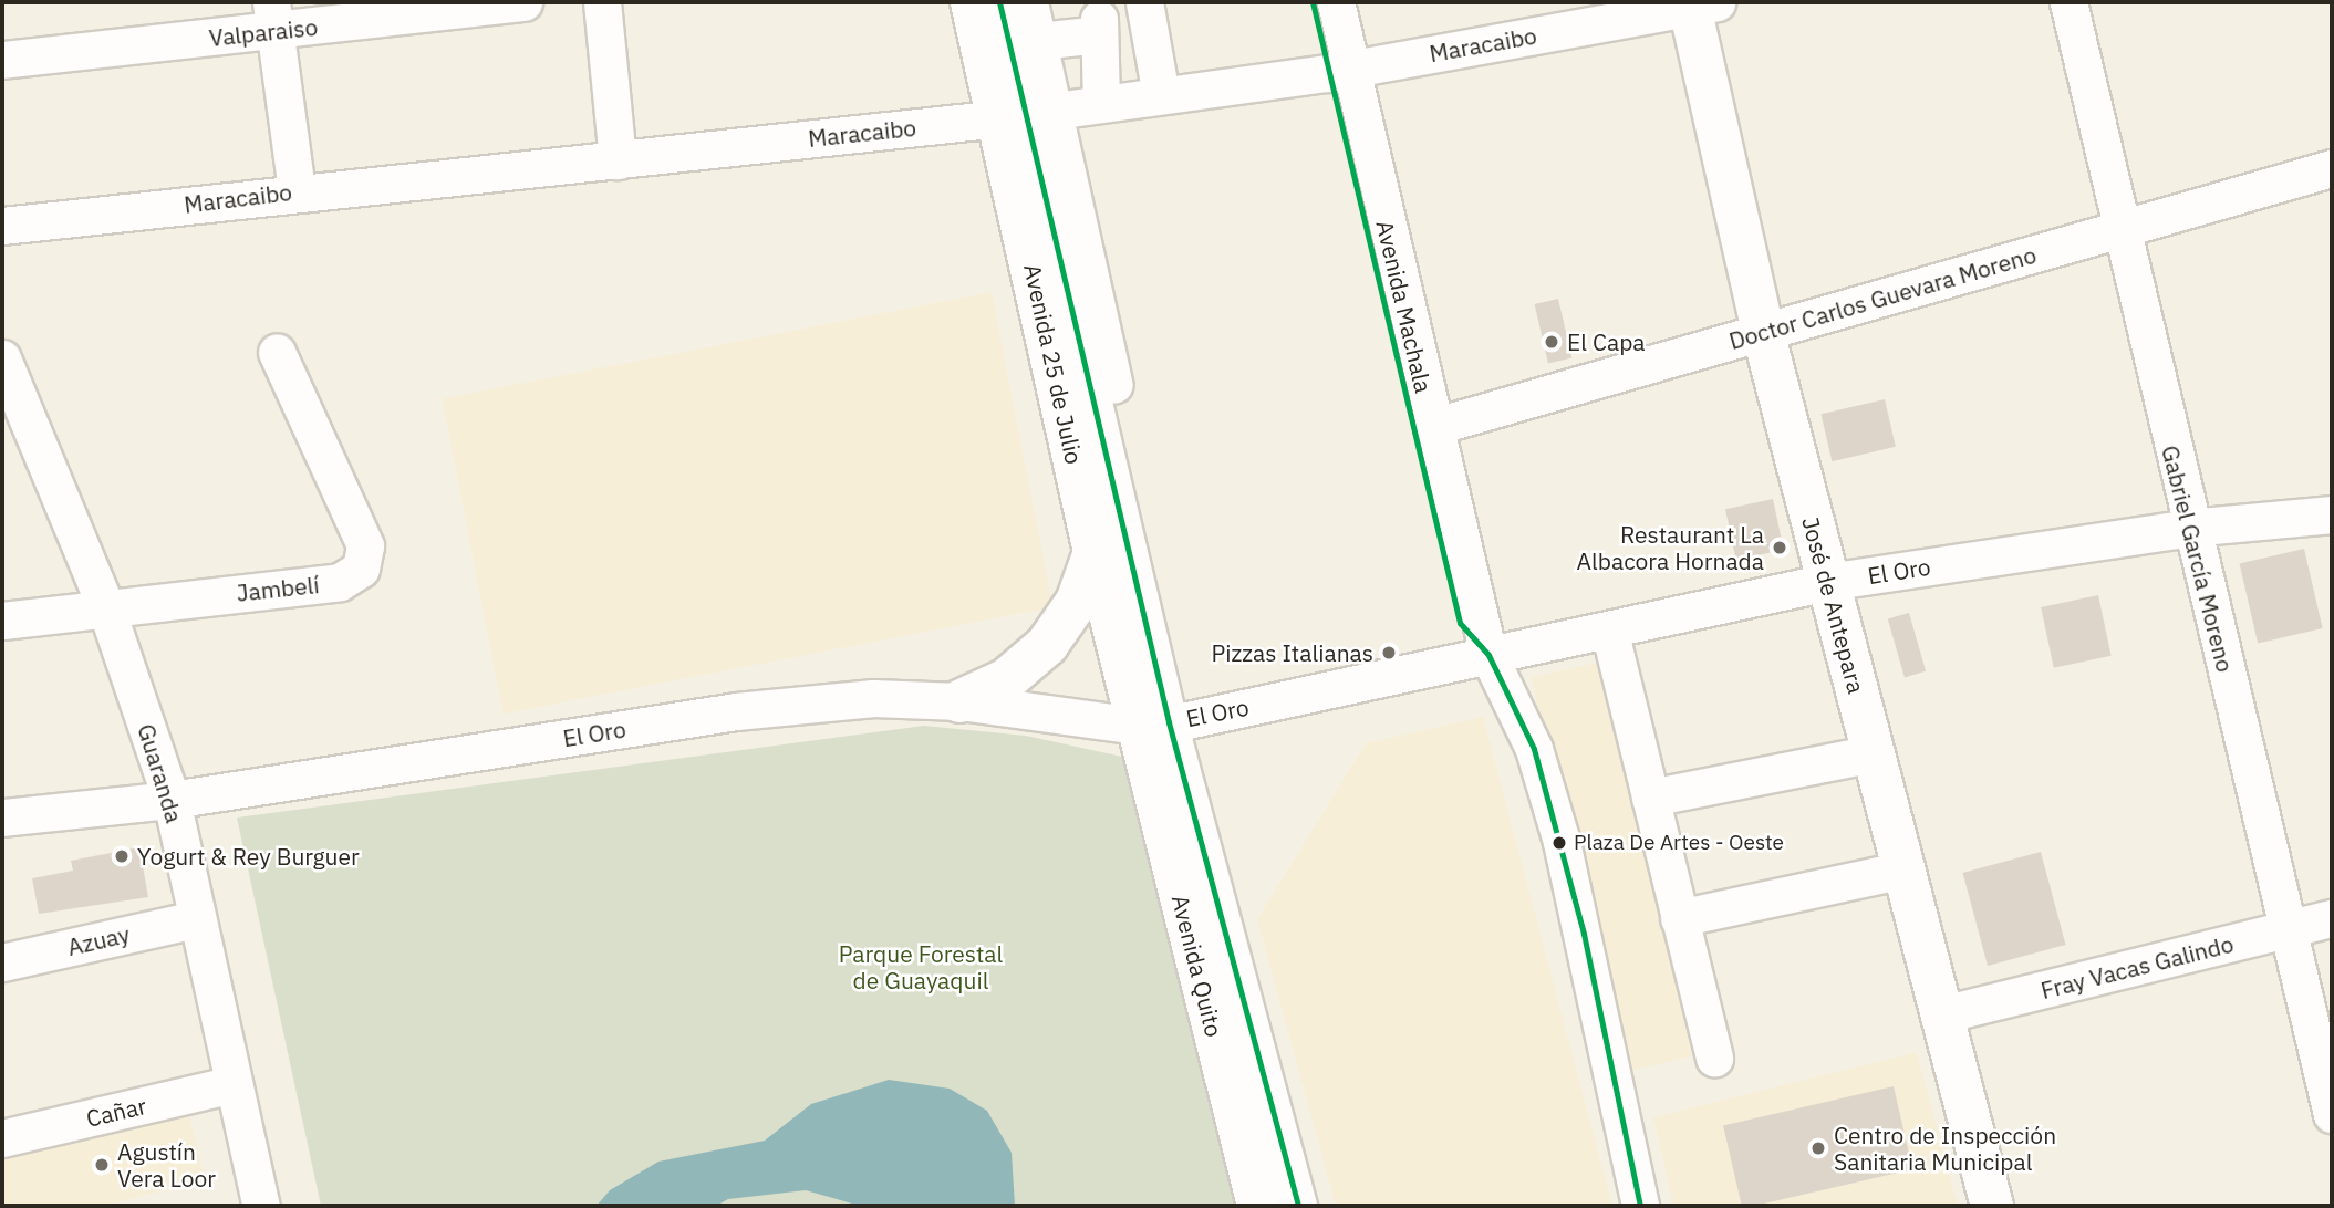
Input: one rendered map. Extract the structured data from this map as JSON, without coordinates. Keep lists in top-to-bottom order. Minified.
{"streets":{"main road":["Avenida 25 de Julio","José de Antepara","Avenida Quito"],"street":["Valparaiso","Maracaibo","Doctor Carlos Guevara Moreno","Avenida Machala","Gabriel García Moreno","El Oro","Jambelí","Guaranda","Azuay","Fray Vacas Galindo","Cañar"]},"crossings":[["Maracaibo","Avenida Machala"],["Maracaibo","Avenida 25 de Julio"],["Maracaibo","José de Antepara"],["Doctor Carlos Guevara Moreno","Avenida Machala"],["Doctor Carlos Guevara Moreno","Gabriel García Moreno"],["Doctor Carlos Guevara Moreno","José de Antepara"],["Avenida Machala","El Oro"],["Avenida 25 de Julio","El Oro"],["Avenida 25 de Julio","Avenida Quito"],["Gabriel García Moreno","El Oro"],["Gabriel García Moreno","Fray Vacas Galindo"],["El Oro","José de Antepara"],["El Oro","Guaranda"],["El Oro","Avenida Quito"],["Jambelí","Guaranda"],["José de Antepara","Fray Vacas Galindo"],["Guaranda","Azuay"],["Guaranda","Cañar"]],"parks":["Parque Forestal de Guayaquil"],"places":["El Capa","Restaurant La Albacora Hornada","Pizzas Italianas","Plaza De Artes - Oeste","Yogurt & Rey Burguer","Centro de Inspección Sanitaria Municipal","Agustín Vera Loor"]}
